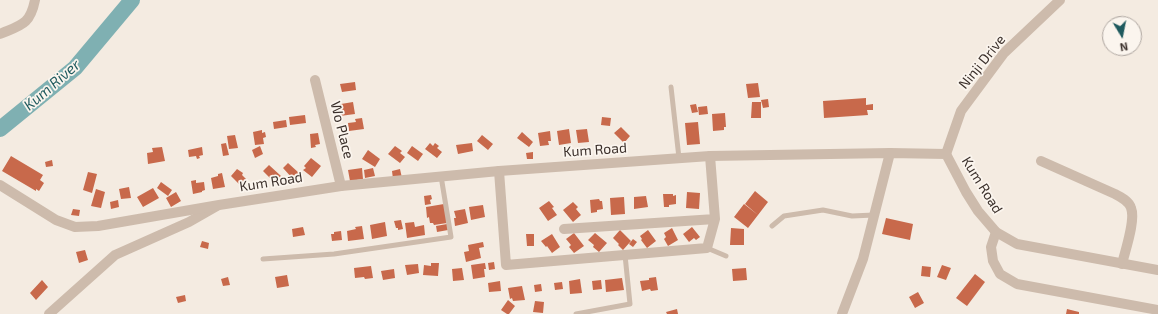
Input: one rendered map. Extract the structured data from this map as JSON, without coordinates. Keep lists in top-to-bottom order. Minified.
{"streets":{"street":["Ninji Drive","Wo Place","Kum Road"]},"crossings":[["Ninji Drive","Kum Road"],["Wo Place","Kum Road"]],"water":["Kum River"],"north":"bottom"}
